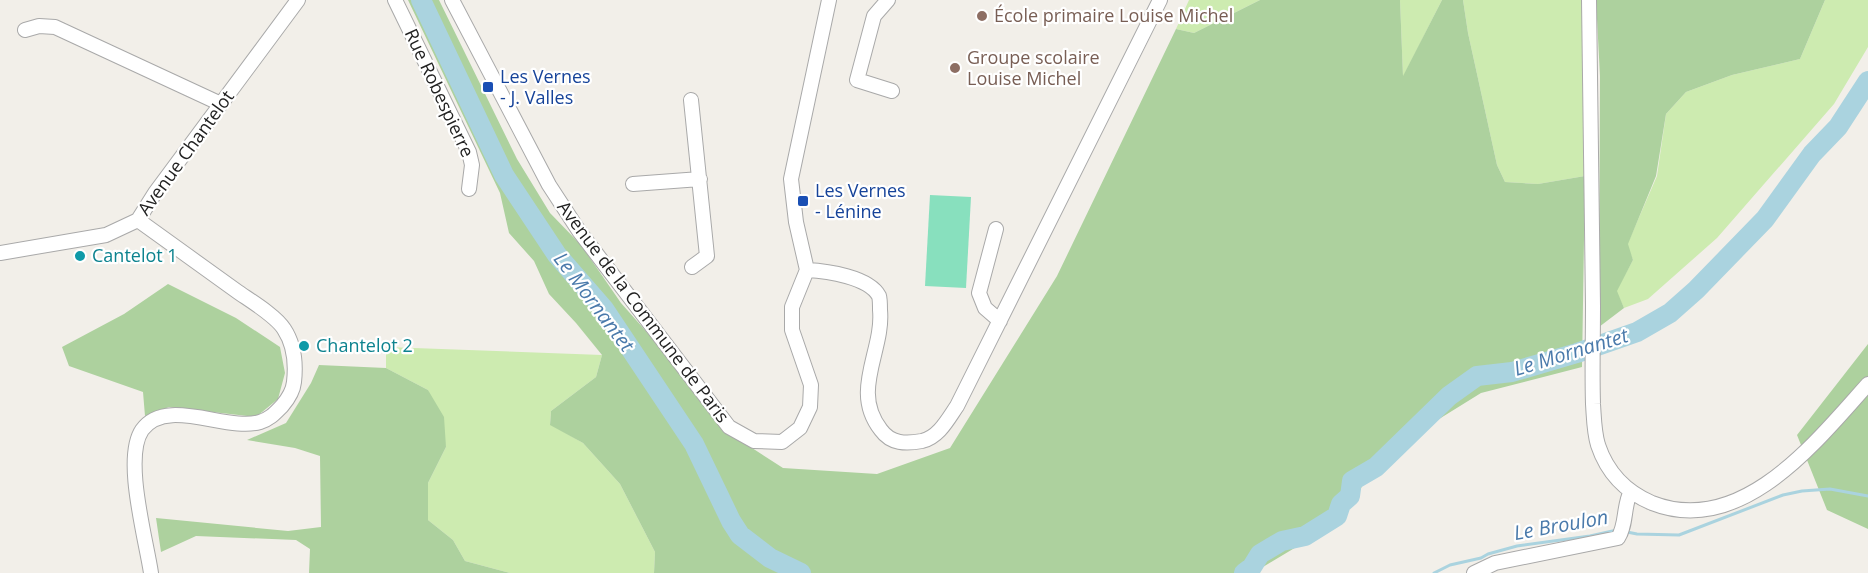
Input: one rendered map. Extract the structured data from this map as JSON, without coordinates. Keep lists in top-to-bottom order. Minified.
{"streets":{"street":["Rue Robespierre","Avenue Chantelot","Avenue de la Commune de Paris"]},"water":["Le Mornantet","Le Broulon"],"places":{"other":["École primaire Louise Michel","Groupe scolaire Louise Michel","Cantelot 1","Chantelot 2"],"transit":["Les Vernes - J. Valles","Les Vernes - Lénine"]}}
